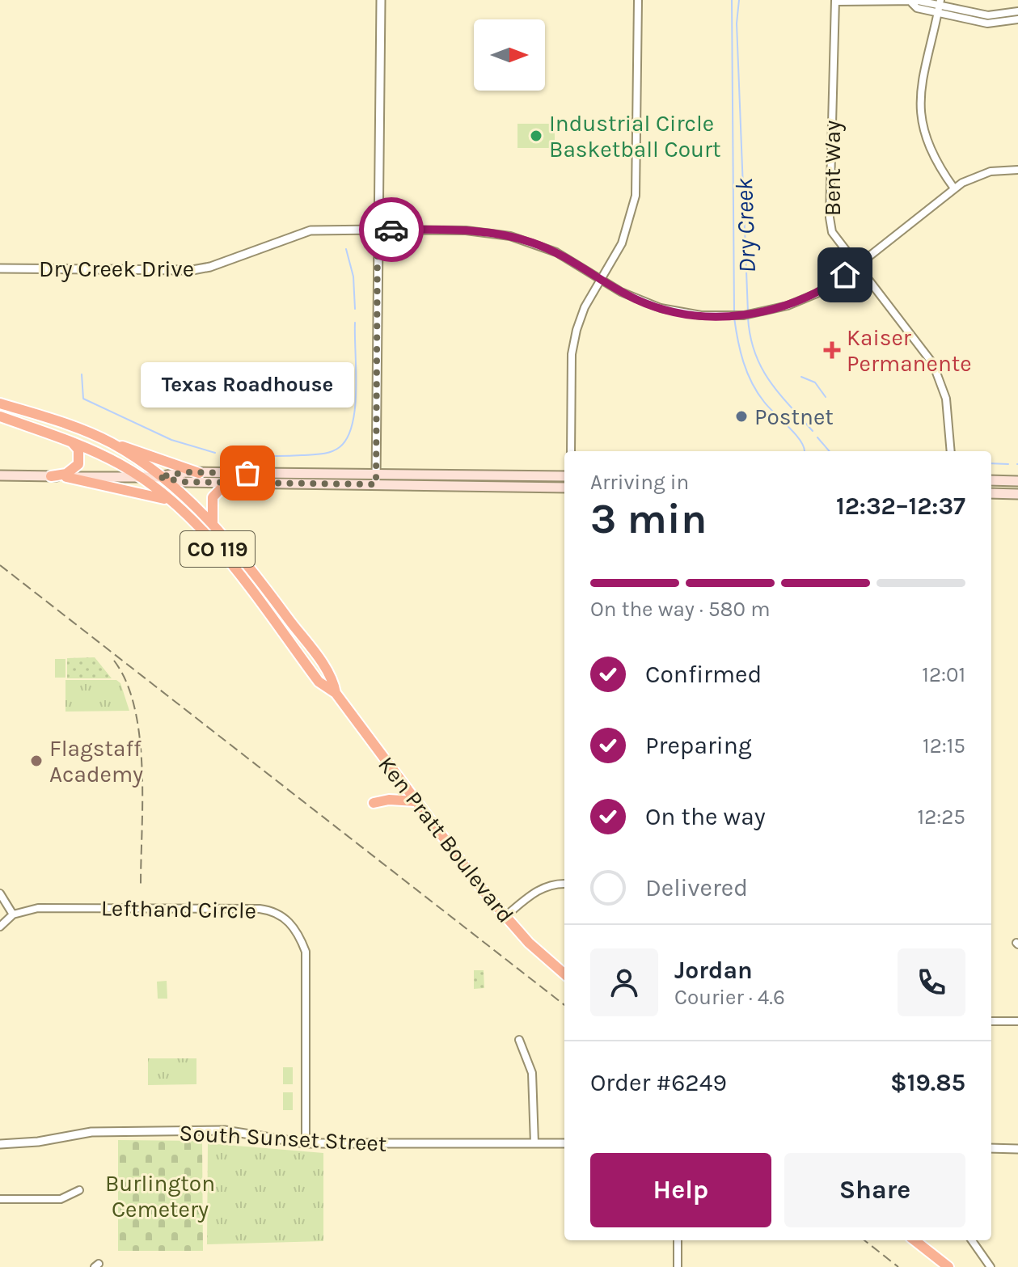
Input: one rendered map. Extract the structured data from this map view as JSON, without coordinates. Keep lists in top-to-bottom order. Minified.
{"streets":{"highway":["CO 119","Ken Pratt Boulevard"],"street":["Bent Way","Dry Creek Drive","Lefthand Circle","South Sunset Street"]},"crossings":[["Bent Way","Dry Creek Drive"],["CO 119","Ken Pratt Boulevard"],["Lefthand Circle","South Sunset Street"]],"water":["Dry Creek"],"parks":["Burlington Cemetery"],"places":{"other":["Industrial Circle Basketball Court","Postnet","Texas Roadhouse","Flagstaff Academy"],"health":["Kaiser Permanente"]},"north":"right","page":{"bubble":"Texas Roadhouse","heading":["3 min","Arriving in","12:32–12:37"],"panel":["Jordan","Courier · 4.6","Order #6249","$19.85"],"bar":"On the way · 580 m","list":[["Confirmed","12:01"],["Preparing","12:15"],["On the way","12:25"],"Delivered"],"buttons":["Help","Share"]}}
